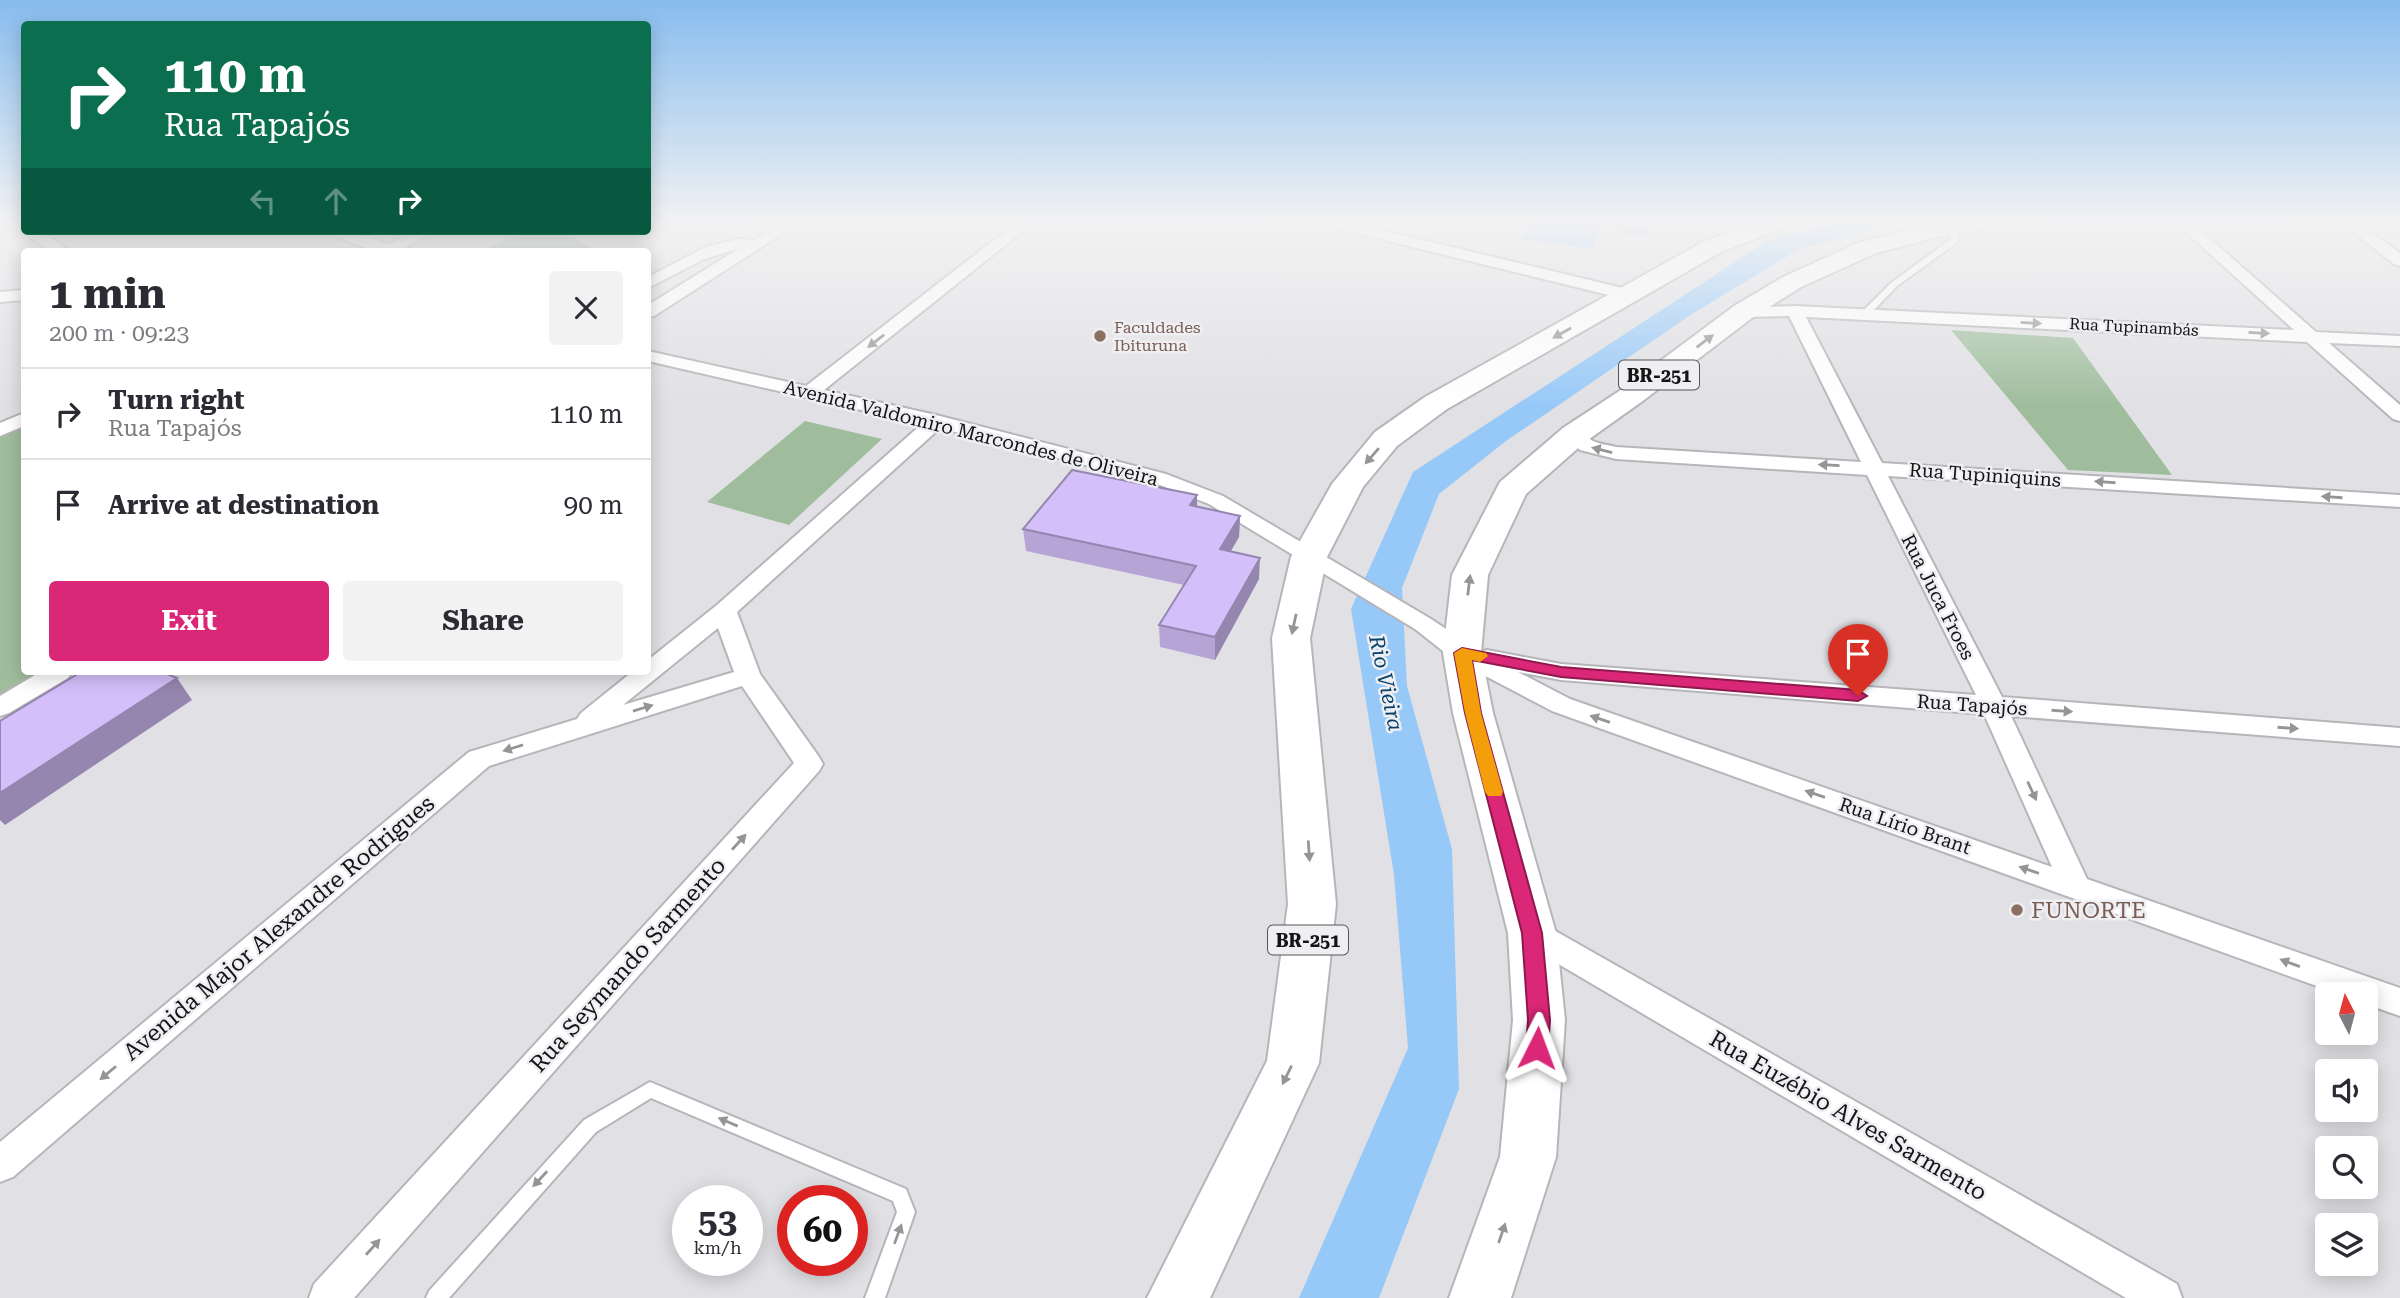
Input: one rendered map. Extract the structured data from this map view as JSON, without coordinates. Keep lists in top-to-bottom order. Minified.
{"streets":{"main road":["BR-251"],"street":["Rua Tupinambás","Avenida Valdomiro Marcondes de Oliveira","Rua Tupiniquins","Rua Juca Froes","Rua Tapajós","Rua Lírio Brant","Avenida Major Alexandre Rodrigues","Rua Seymando Sarmento","Rua Euzébio Alves Sarmento"]},"crossings":[["Rua Tupinambás","BR-251"],["Rua Tupinambás","Rua Juca Froes"],["BR-251","Avenida Valdomiro Marcondes de Oliveira"],["BR-251","Rua Tupiniquins"],["BR-251","Rua Tapajós"],["BR-251","Rua Lírio Brant"],["BR-251","Rua Euzébio Alves Sarmento"],["Avenida Valdomiro Marcondes de Oliveira","Rua Lírio Brant"],["Avenida Valdomiro Marcondes de Oliveira","Avenida Major Alexandre Rodrigues"],["Rua Tupiniquins","Rua Juca Froes"],["Rua Juca Froes","Rua Tapajós"],["Rua Juca Froes","Rua Lírio Brant"],["Rua Tapajós","Rua Lírio Brant"],["Avenida Major Alexandre Rodrigues","Rua Seymando Sarmento"]],"one_way":["Rua Tupinambás","Rua Tupiniquins","Rua Tapajós","Rua Lírio Brant","Rua Seymando Sarmento"],"water":["Rio Vieira"],"places":["Faculdades Ibituruna","FUNORTE"],"north":"top","page":{"turn":["110 m","Rua Tapajós"],"heading":["1 min","200 m · 09:23"],"list":[{"name":"Turn right","note":"Rua Tapajós","value":"110 m"},{"name":"Arrive at destination","value":"90 m"}],"buttons":["Exit","Share"],"speed":"53 km/h","limit":"60"}}
